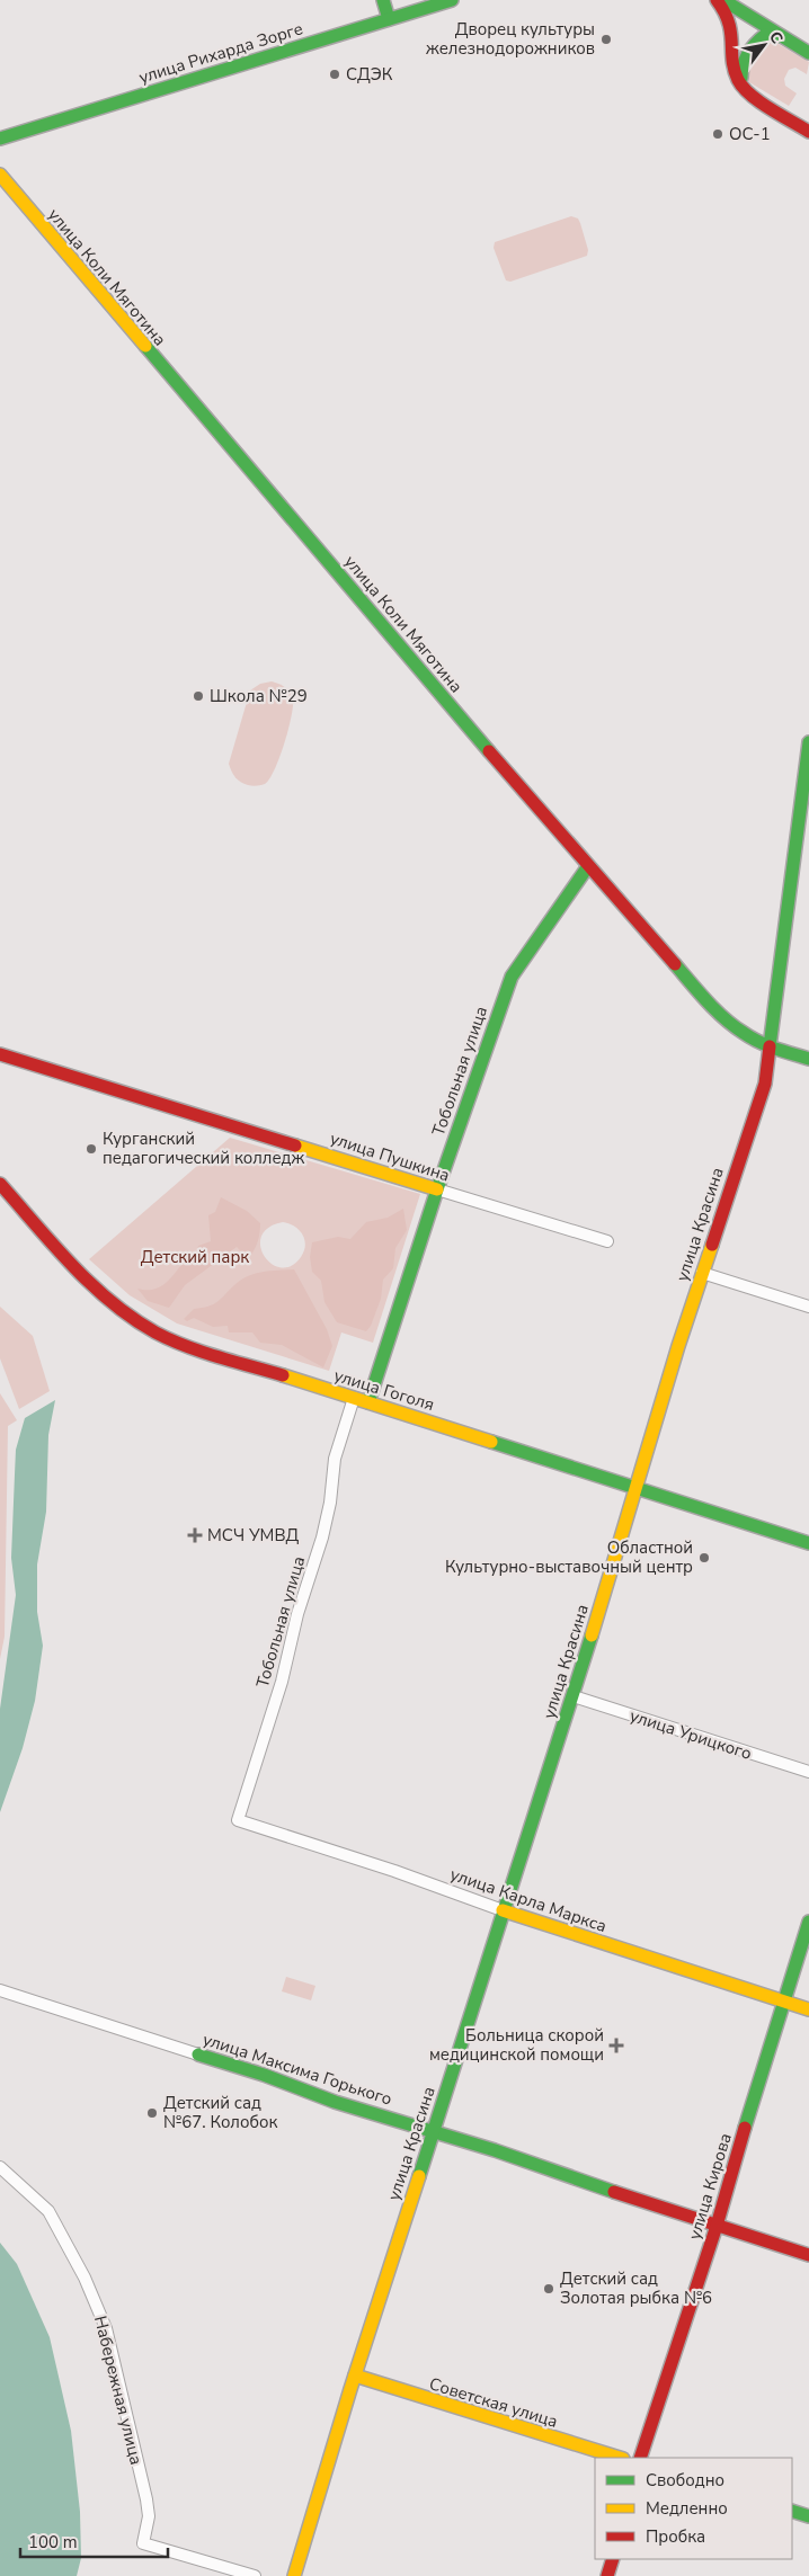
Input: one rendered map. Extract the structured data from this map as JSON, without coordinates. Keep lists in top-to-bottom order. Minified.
{"streets":{"main road":["улица Рихарда Зорге","улица Коли Мяготина","Тобольная улица","улица Пушкина","улица Красина","улица Гоголя","улица Карла Маркса","улица Максима Горького","улица Кирова","Советская улица"],"street":["улица Урицкого","Набережная улица"]},"crossings":[["улица Коли Мяготина","Тобольная улица"],["улица Коли Мяготина","улица Красина"],["Тобольная улица","улица Пушкина"],["Тобольная улица","улица Гоголя"],["Тобольная улица","улица Карла Маркса"],["улица Красина","улица Гоголя"],["улица Красина","улица Урицкого"],["улица Красина","улица Карла Маркса"],["улица Красина","улица Максима Горького"],["улица Красина","Советская улица"],["улица Карла Маркса","улица Кирова"],["улица Максима Горького","улица Кирова"]],"parks":["Детский парк"],"places":{"other":["Дворец культуры железнодорожников","СДЭК","ОС-1","Школа №29","Курганский педагогический колледж","Областной Культурно-выставочный центр","Детский сад №67. Колобок","Детский сад Золотая рыбка №6"],"health":["МСЧ УМВД","Больница скорой медицинской помощи"]},"legend":["Свободно","Медленно","Пробка"],"scale_bar":"100 m","north":"top right"}
